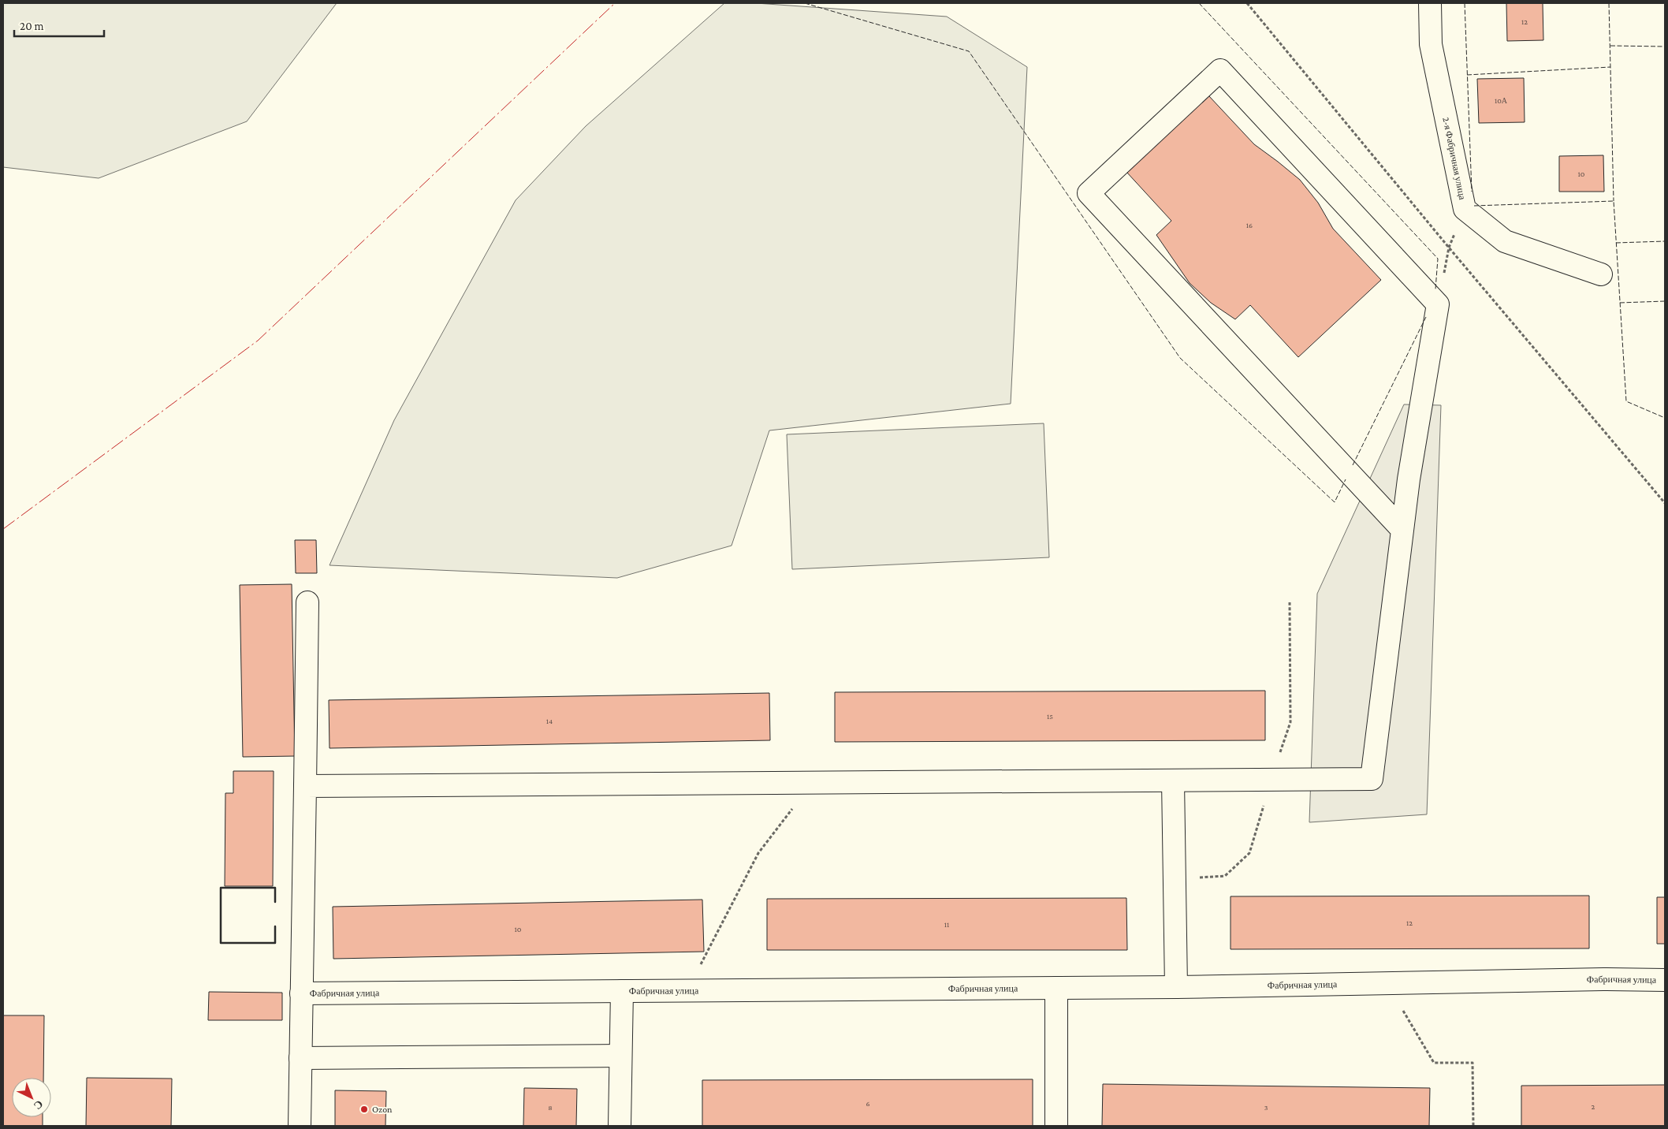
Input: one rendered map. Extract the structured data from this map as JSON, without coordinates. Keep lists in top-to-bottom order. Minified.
{"streets":{"street":["2-я Фабричная улица","Фабричная улица"]},"places":["Ozon"],"house_numbers":["12","10А","10","16","15","14","12","11","10","6","2","8","3"],"scale_bar":"20 m","north":"bottom right"}
